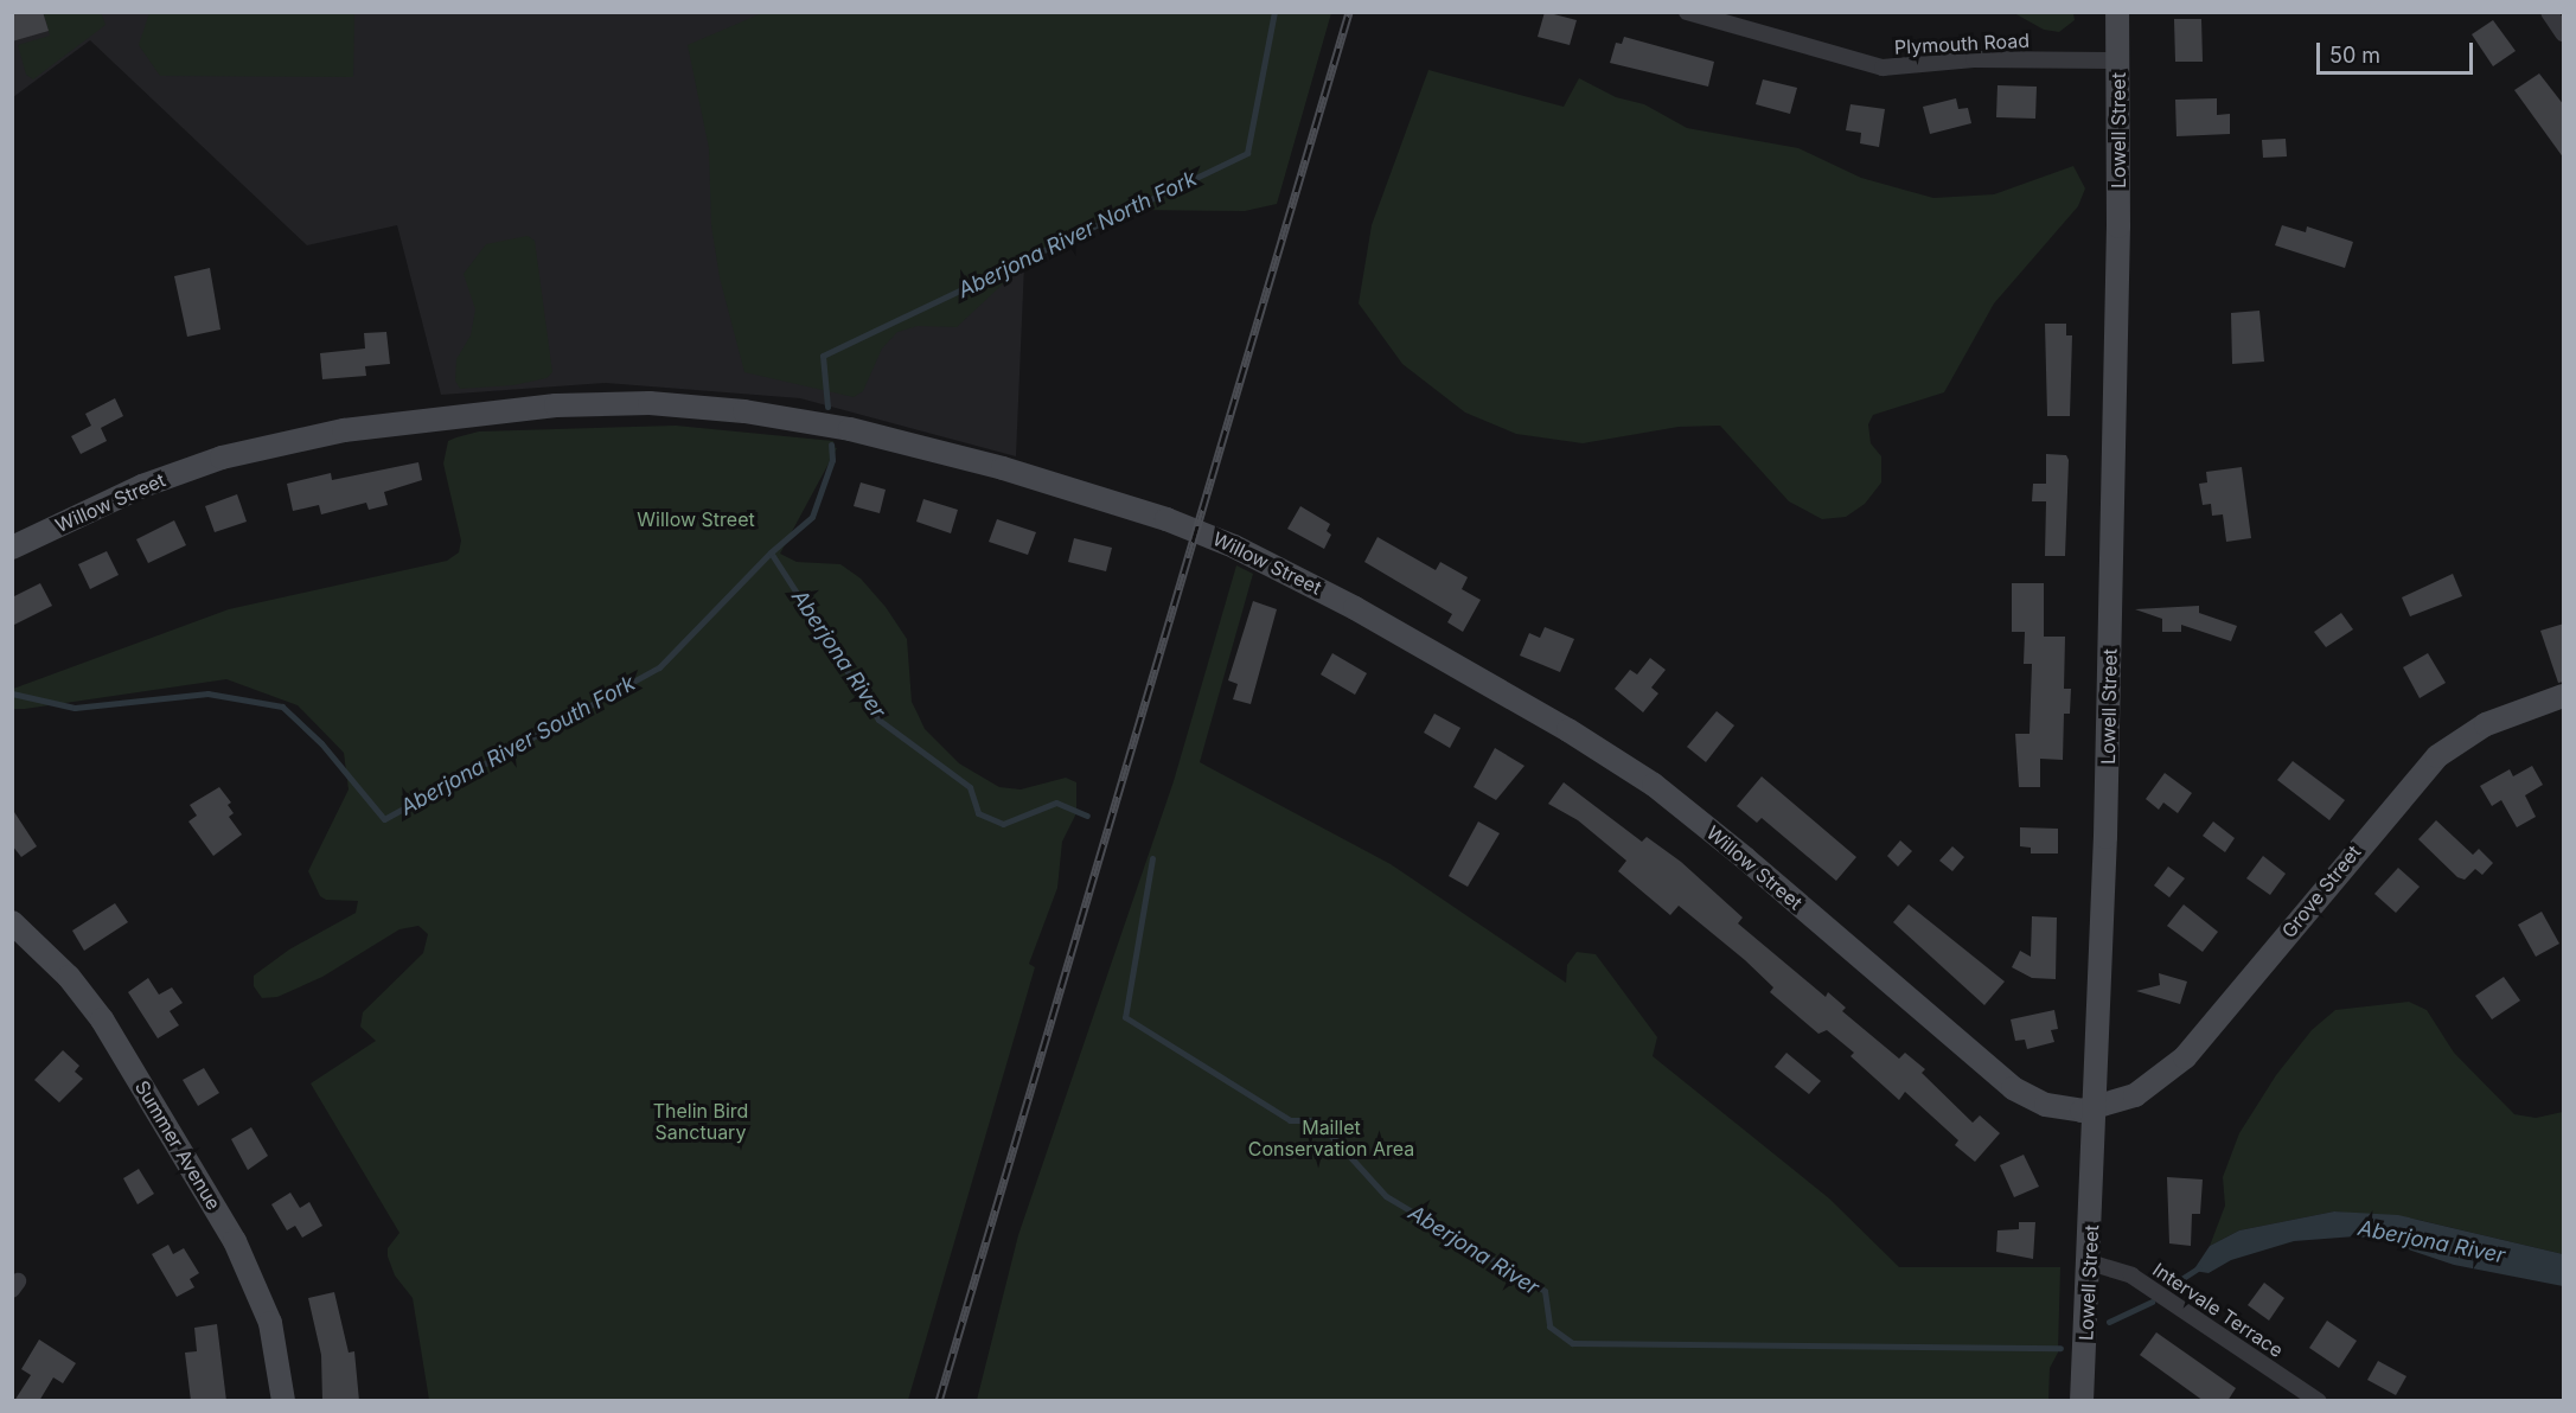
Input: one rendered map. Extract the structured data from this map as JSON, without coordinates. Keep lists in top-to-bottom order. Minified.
{"streets":{"main road":["Lowell Street","Willow Street","Grove Street","Summer Avenue"],"street":["Plymouth Road","Intervale Terrace"]},"crossings":[["Plymouth Road","Lowell Street"],["Lowell Street","Willow Street"],["Lowell Street","Grove Street"],["Lowell Street","Intervale Terrace"],["Willow Street","Grove Street"]],"water":["Aberjona River North Fork","Aberjona River","Aberjona River South Fork"],"parks":["Willow Street","Thelin Bird Sanctuary","Maillet Conservation Area"],"scale_bar":"50 m"}
